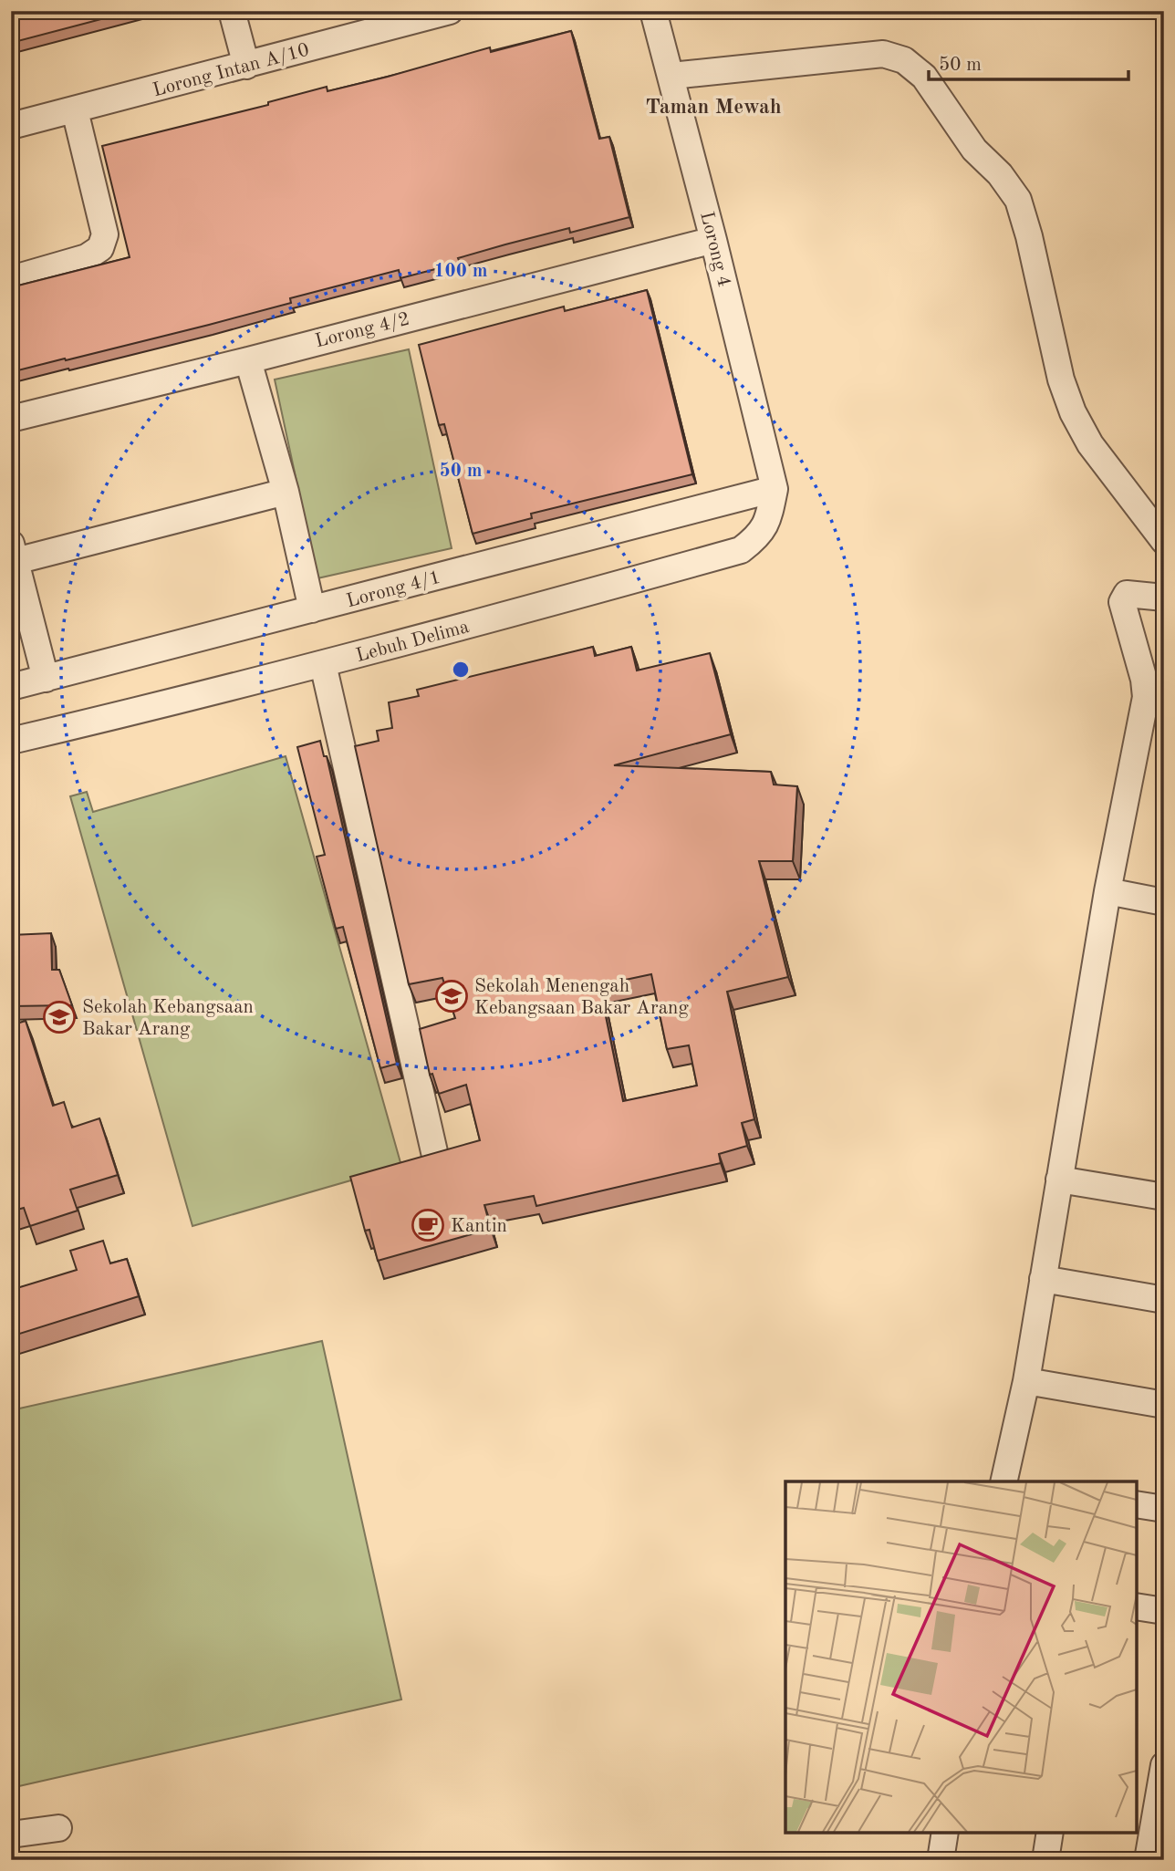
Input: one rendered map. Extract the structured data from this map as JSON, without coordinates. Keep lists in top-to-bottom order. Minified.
{"streets":{"street":["Lorong Intan A/10","Lorong 4","Lorong 4/2","Lorong 4/1","Lebuh Delima"]},"crossings":[["Lorong 4","Lorong 4/2"],["Lorong 4","Lorong 4/1"],["Lorong 4","Lebuh Delima"],["Lorong 4/1","Lebuh Delima"]],"districts":["Taman Mewah"],"places":{"school or university":["Sekolah Menengah Kebangsaan Bakar Arang","Sekolah Kebangsaan Bakar Arang"],"cafe":["Kantin"]},"scale_bar":"50 m","rings":["100 m","50 m"]}
